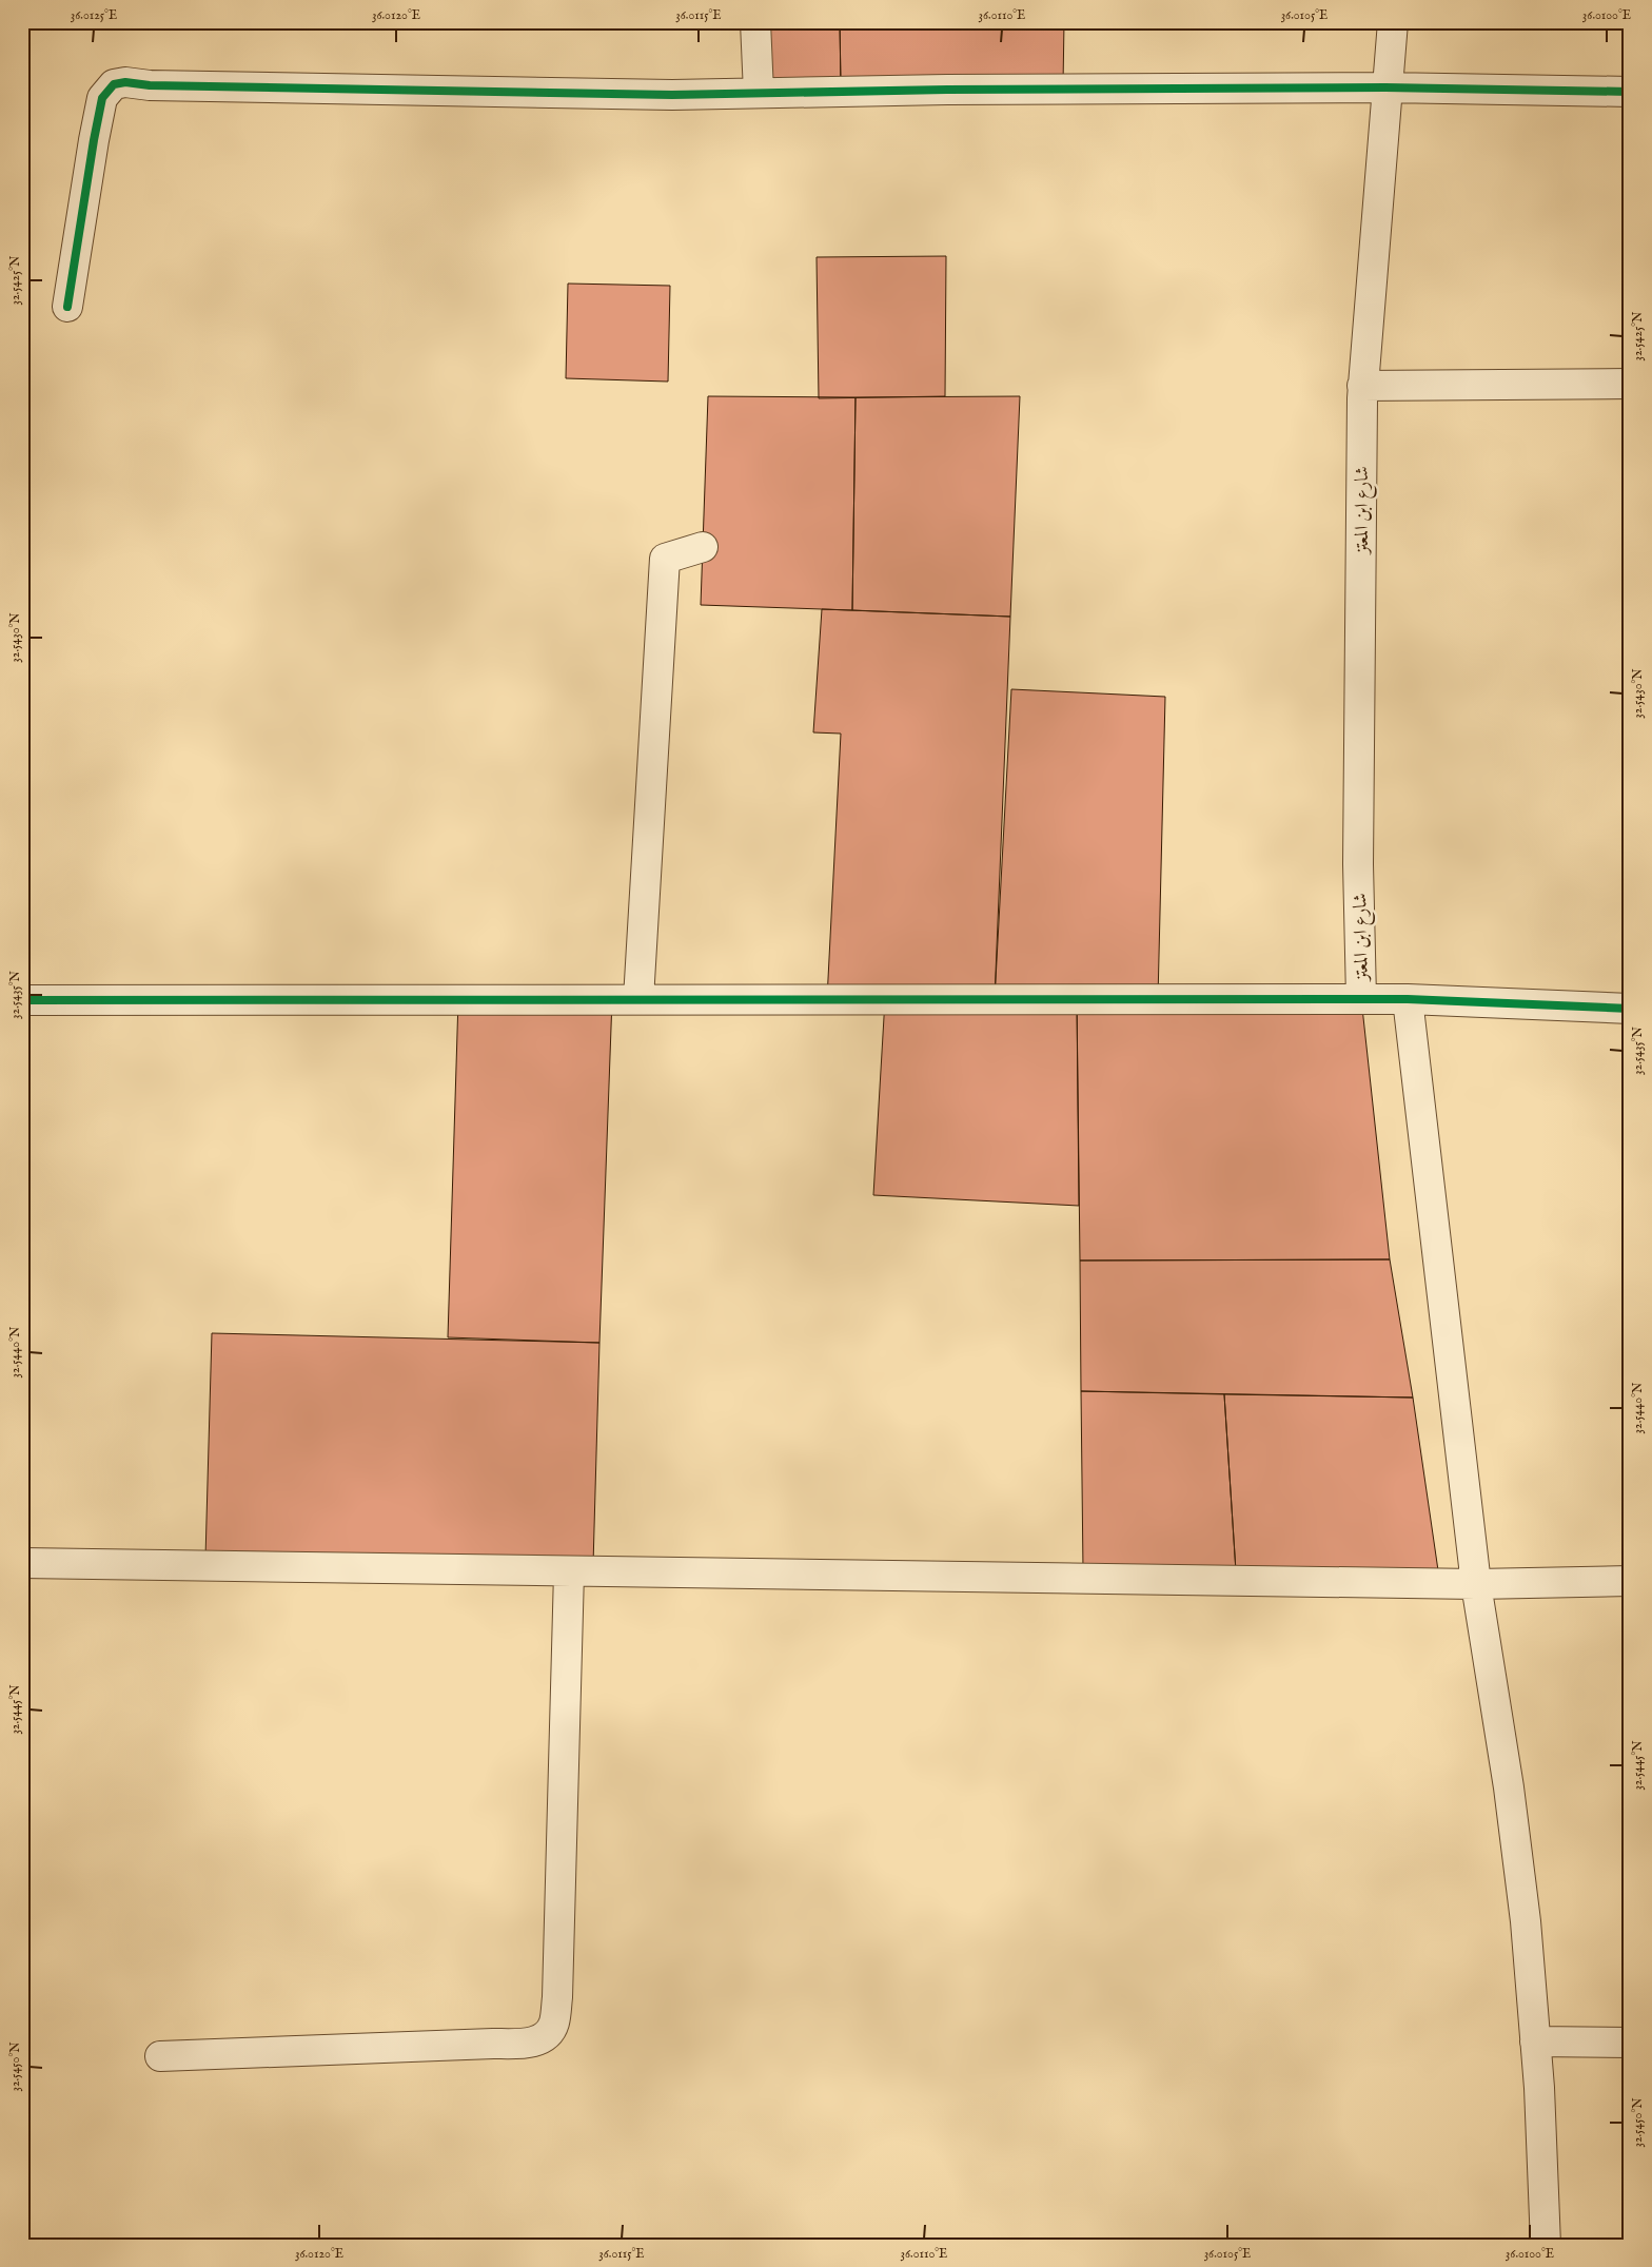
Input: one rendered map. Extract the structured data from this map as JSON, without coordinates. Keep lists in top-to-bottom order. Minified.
{"streets":{"street":["شارع ابن المعتز"]},"coordinates":["36.0125°E","36.0120°E","36.0115°E","36.0110°E","36.0105°E","36.0100°E","32.5425°N","32.5430°N","32.5435°N","32.5440°N","32.5445°N","32.5450°N"]}
